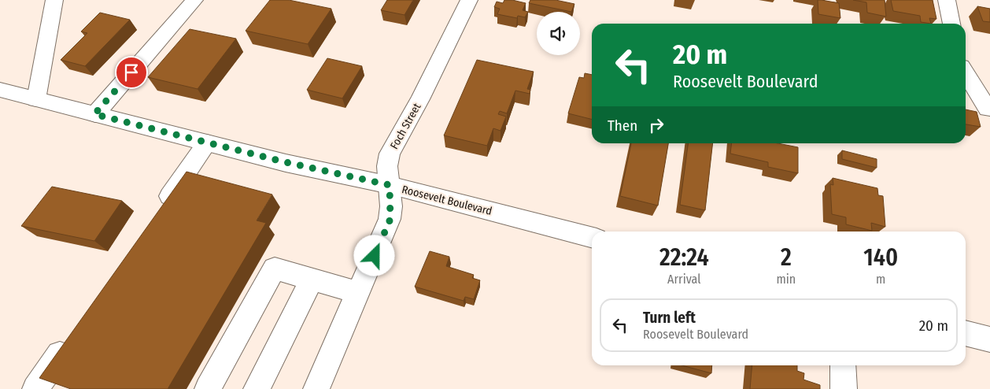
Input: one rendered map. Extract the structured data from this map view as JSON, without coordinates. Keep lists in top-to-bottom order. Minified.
{"streets":{"street":["Foch Street","Roosevelt Boulevard"]},"crossings":[["Foch Street","Roosevelt Boulevard"]],"page":{"turn":["20 m","Roosevelt Boulevard"],"then":"Then","eta":["22:24","Arrival","2","min","140","m"],"list":[{"name":"Turn left","note":"Roosevelt Boulevard","value":"20 m"}]}}
